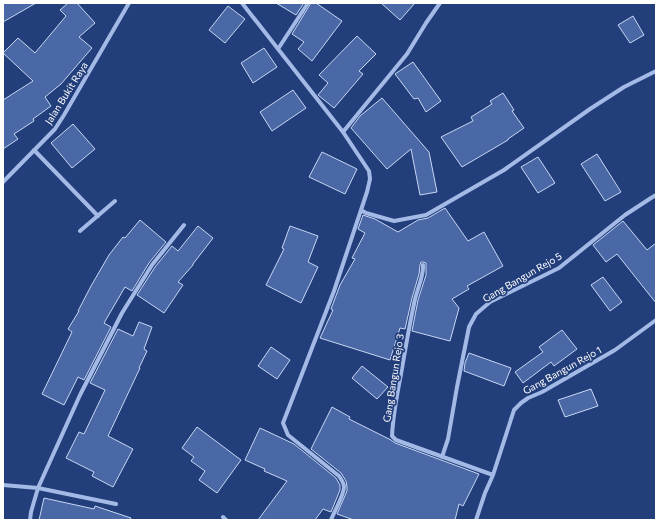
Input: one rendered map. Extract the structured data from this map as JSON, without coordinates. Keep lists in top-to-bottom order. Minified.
{"streets":{"street":["Jalan Bukit Raya","Gang Bangun Rejo 5","Gang Bangun Rejo 1","Gang Bangun Rejo 3"]},"crossings":[["Gang Bangun Rejo 5","Gang Bangun Rejo 3"],["Gang Bangun Rejo 1","Gang Bangun Rejo 3"]]}
